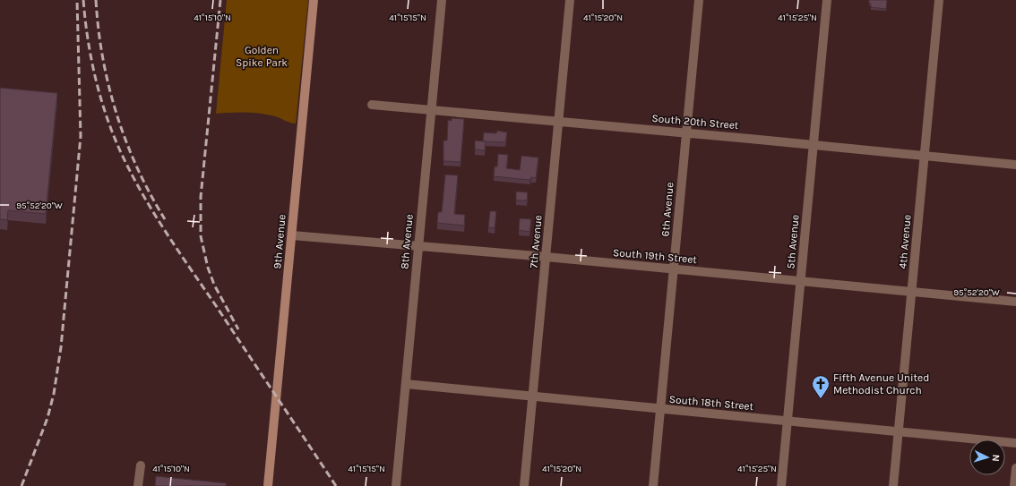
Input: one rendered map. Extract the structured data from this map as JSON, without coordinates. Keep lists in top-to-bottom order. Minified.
{"streets":{"main road":["9th Avenue"],"street":["South 20th Street","6th Avenue","8th Avenue","7th Avenue","5th Avenue","4th Avenue","South 19th Street","South 18th Street"]},"crossings":[["South 20th Street","6th Avenue"],["South 20th Street","8th Avenue"],["South 20th Street","7th Avenue"],["South 20th Street","5th Avenue"],["South 20th Street","4th Avenue"],["6th Avenue","South 19th Street"],["6th Avenue","South 18th Street"],["9th Avenue","South 19th Street"],["8th Avenue","South 19th Street"],["8th Avenue","South 18th Street"],["7th Avenue","South 19th Street"],["7th Avenue","South 18th Street"],["5th Avenue","South 19th Street"],["5th Avenue","South 18th Street"],["4th Avenue","South 19th Street"],["4th Avenue","South 18th Street"]],"parks":["Golden Spike Park"],"places":{"church":["Fifth Avenue United Methodist Church"]},"north":"right","coordinates":["41°15'10\"N","41°15'15\"N","41°15'20\"N","41°15'25\"N","95°52'20\"W"]}
